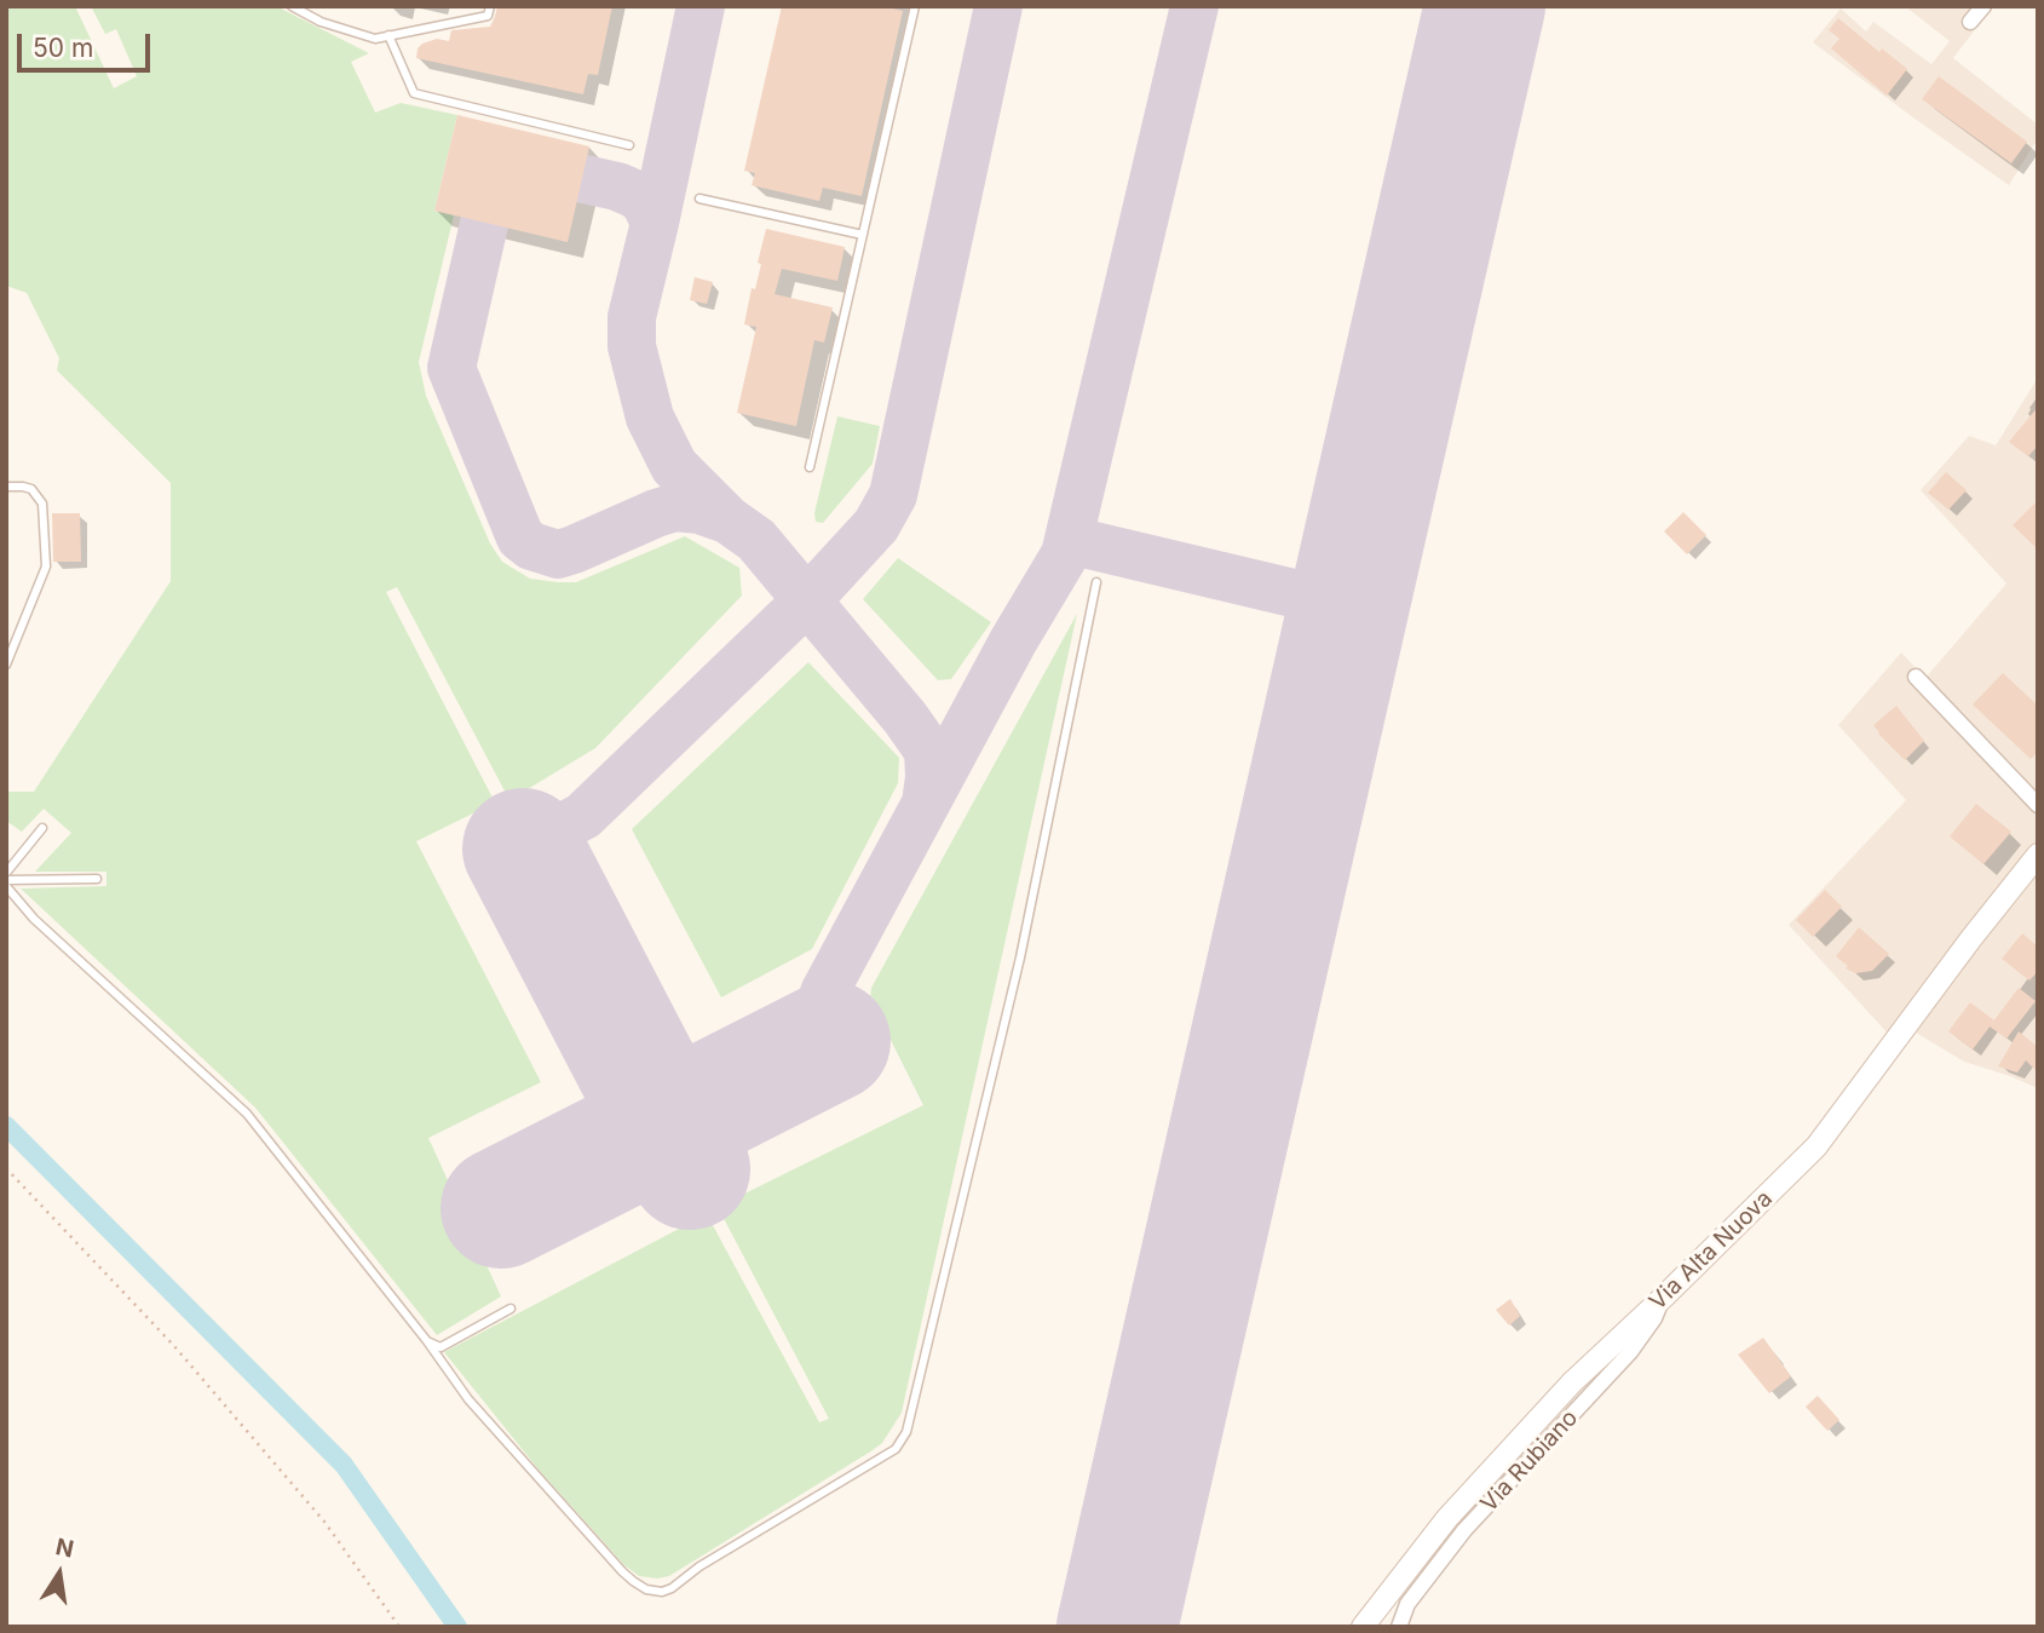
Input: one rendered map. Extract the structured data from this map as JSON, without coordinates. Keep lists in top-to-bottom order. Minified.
{"streets":{"street":["Via Alta Nuova","Via Rubiano"]},"crossings":[["Via Alta Nuova","Via Rubiano"]],"scale_bar":"50 m","north":"top"}
